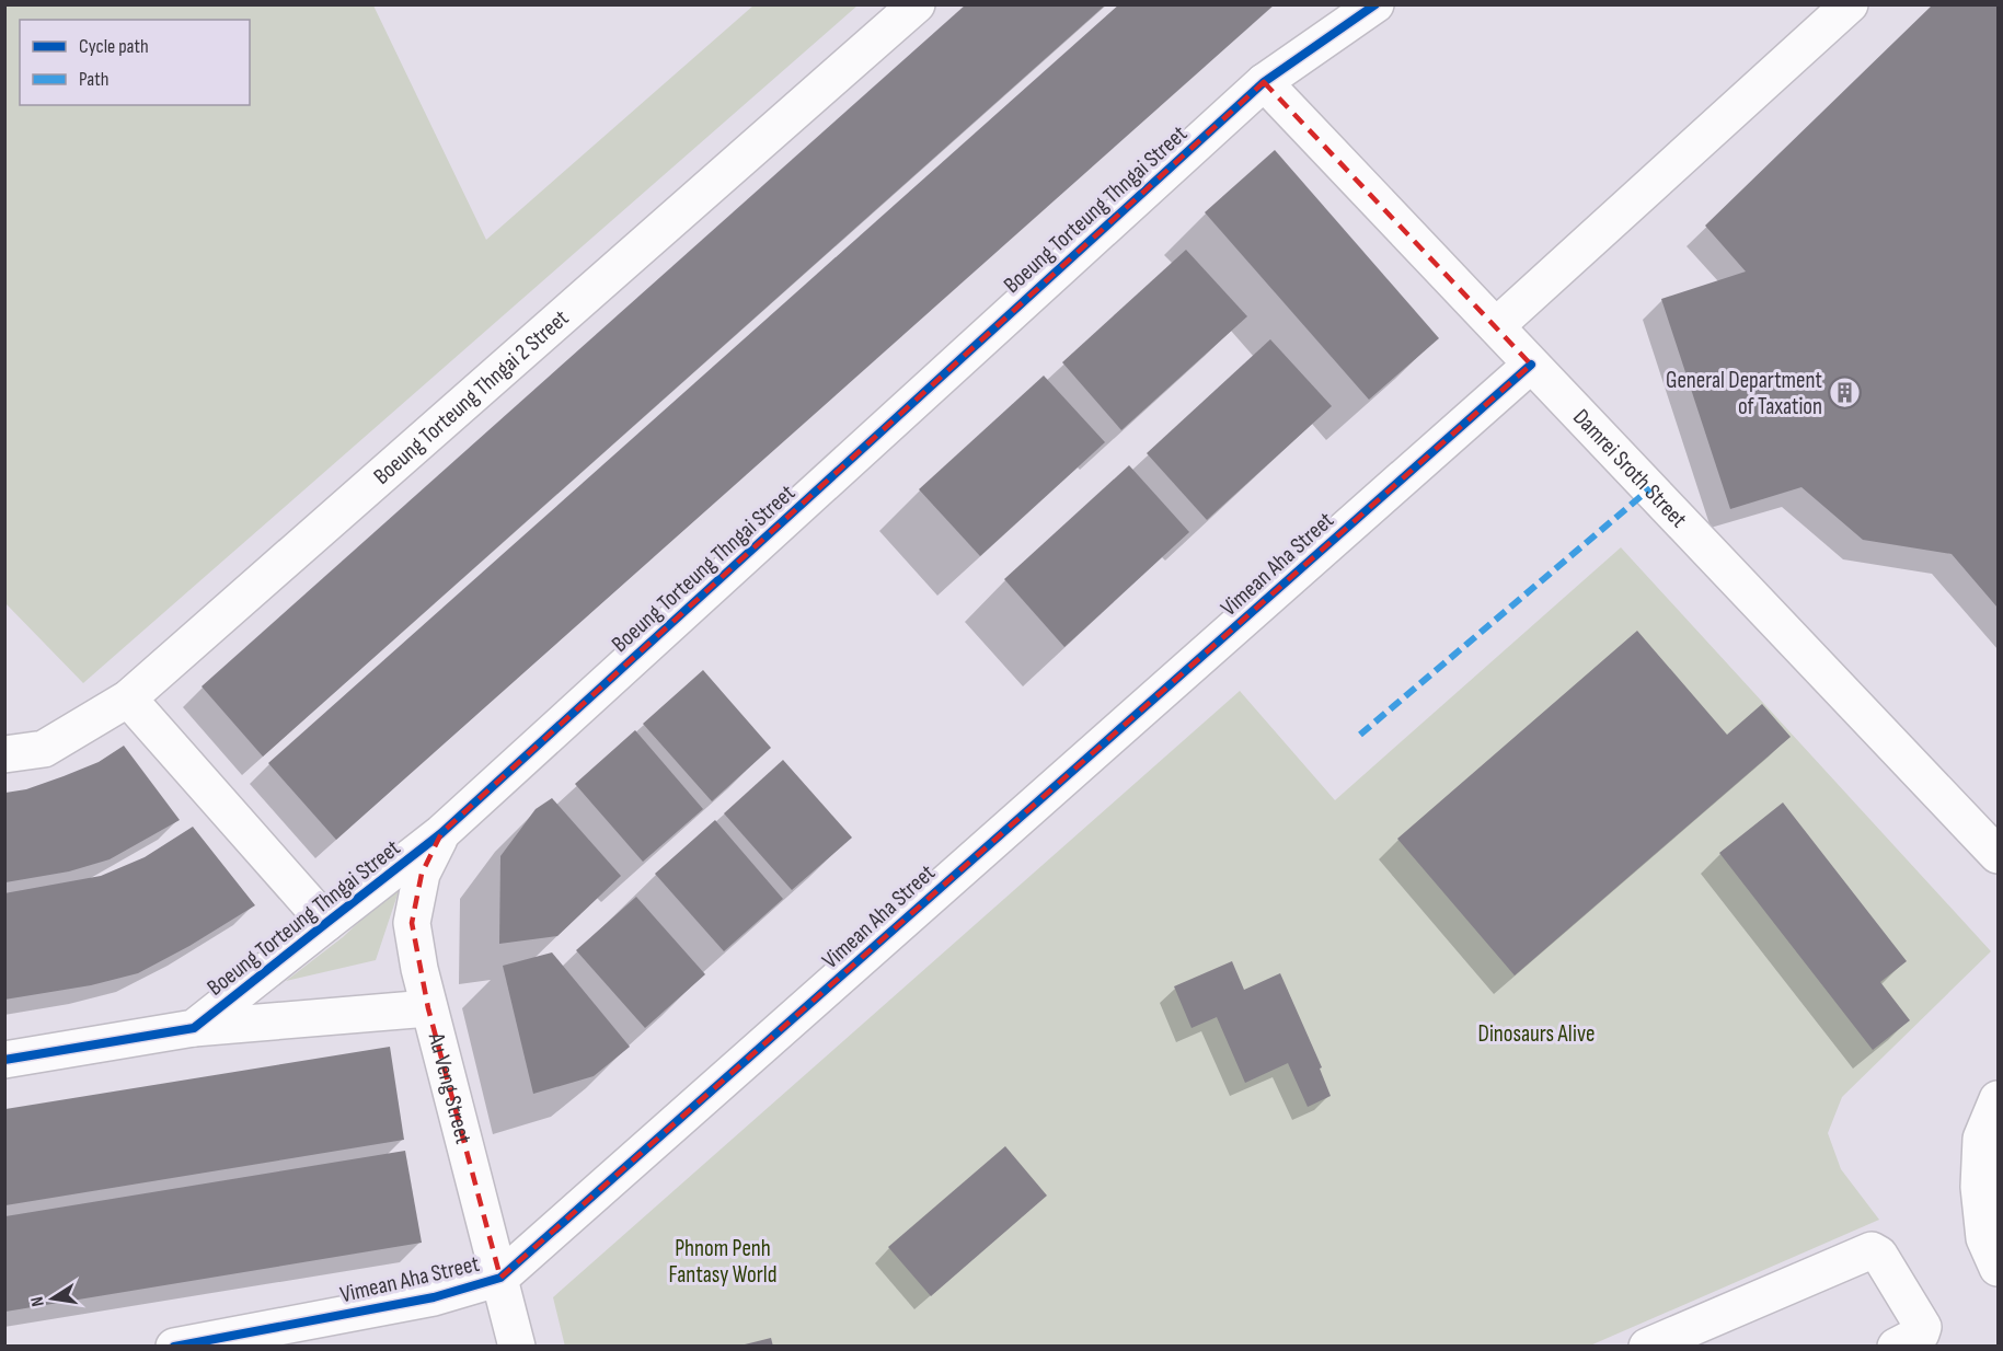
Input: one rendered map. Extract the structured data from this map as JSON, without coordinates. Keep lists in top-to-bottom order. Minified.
{"streets":{"street":["Boeung Torteung Thngai Street","Boeung Torteung Thngai 2 Street","Damrei Sroth Street","Vimean Aha Street","Au Veng Street"]},"crossings":[["Boeung Torteung Thngai Street","Damrei Sroth Street"],["Boeung Torteung Thngai Street","Au Veng Street"],["Damrei Sroth Street","Vimean Aha Street"],["Vimean Aha Street","Au Veng Street"]],"parks":["Dinosaurs Alive","Phnom Penh Fantasy World"],"places":{"building":["General Department of Taxation"]},"legend":["Cycle path","Path"],"north":"left"}
